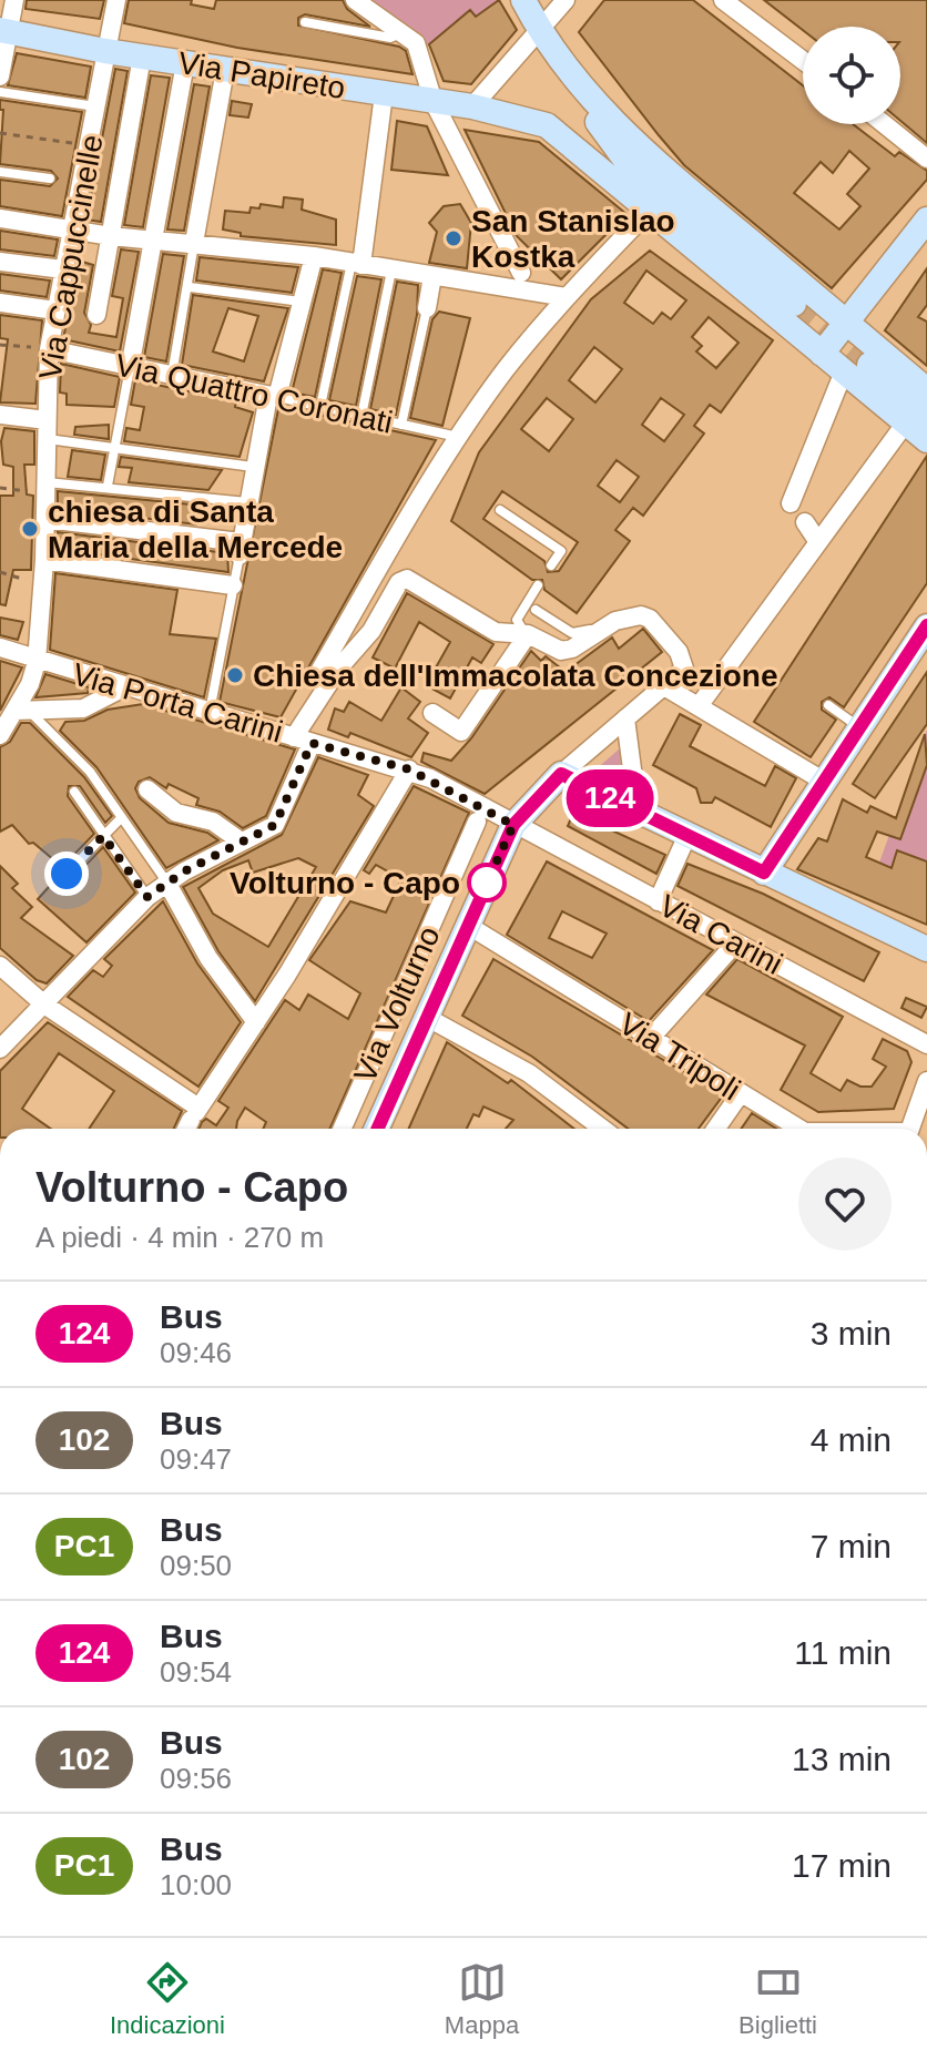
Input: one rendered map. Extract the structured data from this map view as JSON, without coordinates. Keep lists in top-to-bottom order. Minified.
{"streets":{"street":["Via Papireto","Via Cappuccinelle","Via Quattro Coronati","Via Porta Carini","Via Carini","Via Volturno","Via Tripoli"]},"crossings":[["Via Papireto","Via Cappuccinelle"],["Via Cappuccinelle","Via Quattro Coronati"],["Via Cappuccinelle","Via Porta Carini"],["Via Porta Carini","Via Carini"],["Via Porta Carini","Via Volturno"],["Via Carini","Via Volturno"],["Via Volturno","Via Tripoli"]],"places":["San Stanislao Kostka","chiesa di Santa Maria della Mercede","Chiesa dell'Immacolata Concezione","Volturno - Capo"],"lines":["bus line 124"],"page":{"on_map":"124","heading":["Volturno - Capo","A piedi · 4 min · 270 m"],"list":[{"mark":"124","name":"Bus","note":"09:46","value":"3 min"},{"mark":"102","name":"Bus","note":"09:47","value":"4 min"},{"mark":"PC1","name":"Bus","note":"09:50","value":"7 min"},{"mark":"124","name":"Bus","note":"09:54","value":"11 min"},{"mark":"102","name":"Bus","note":"09:56","value":"13 min"},{"mark":"PC1","name":"Bus","note":"10:00","value":"17 min"}],"tabs":["Indicazioni","Mappa","Biglietti"]}}
